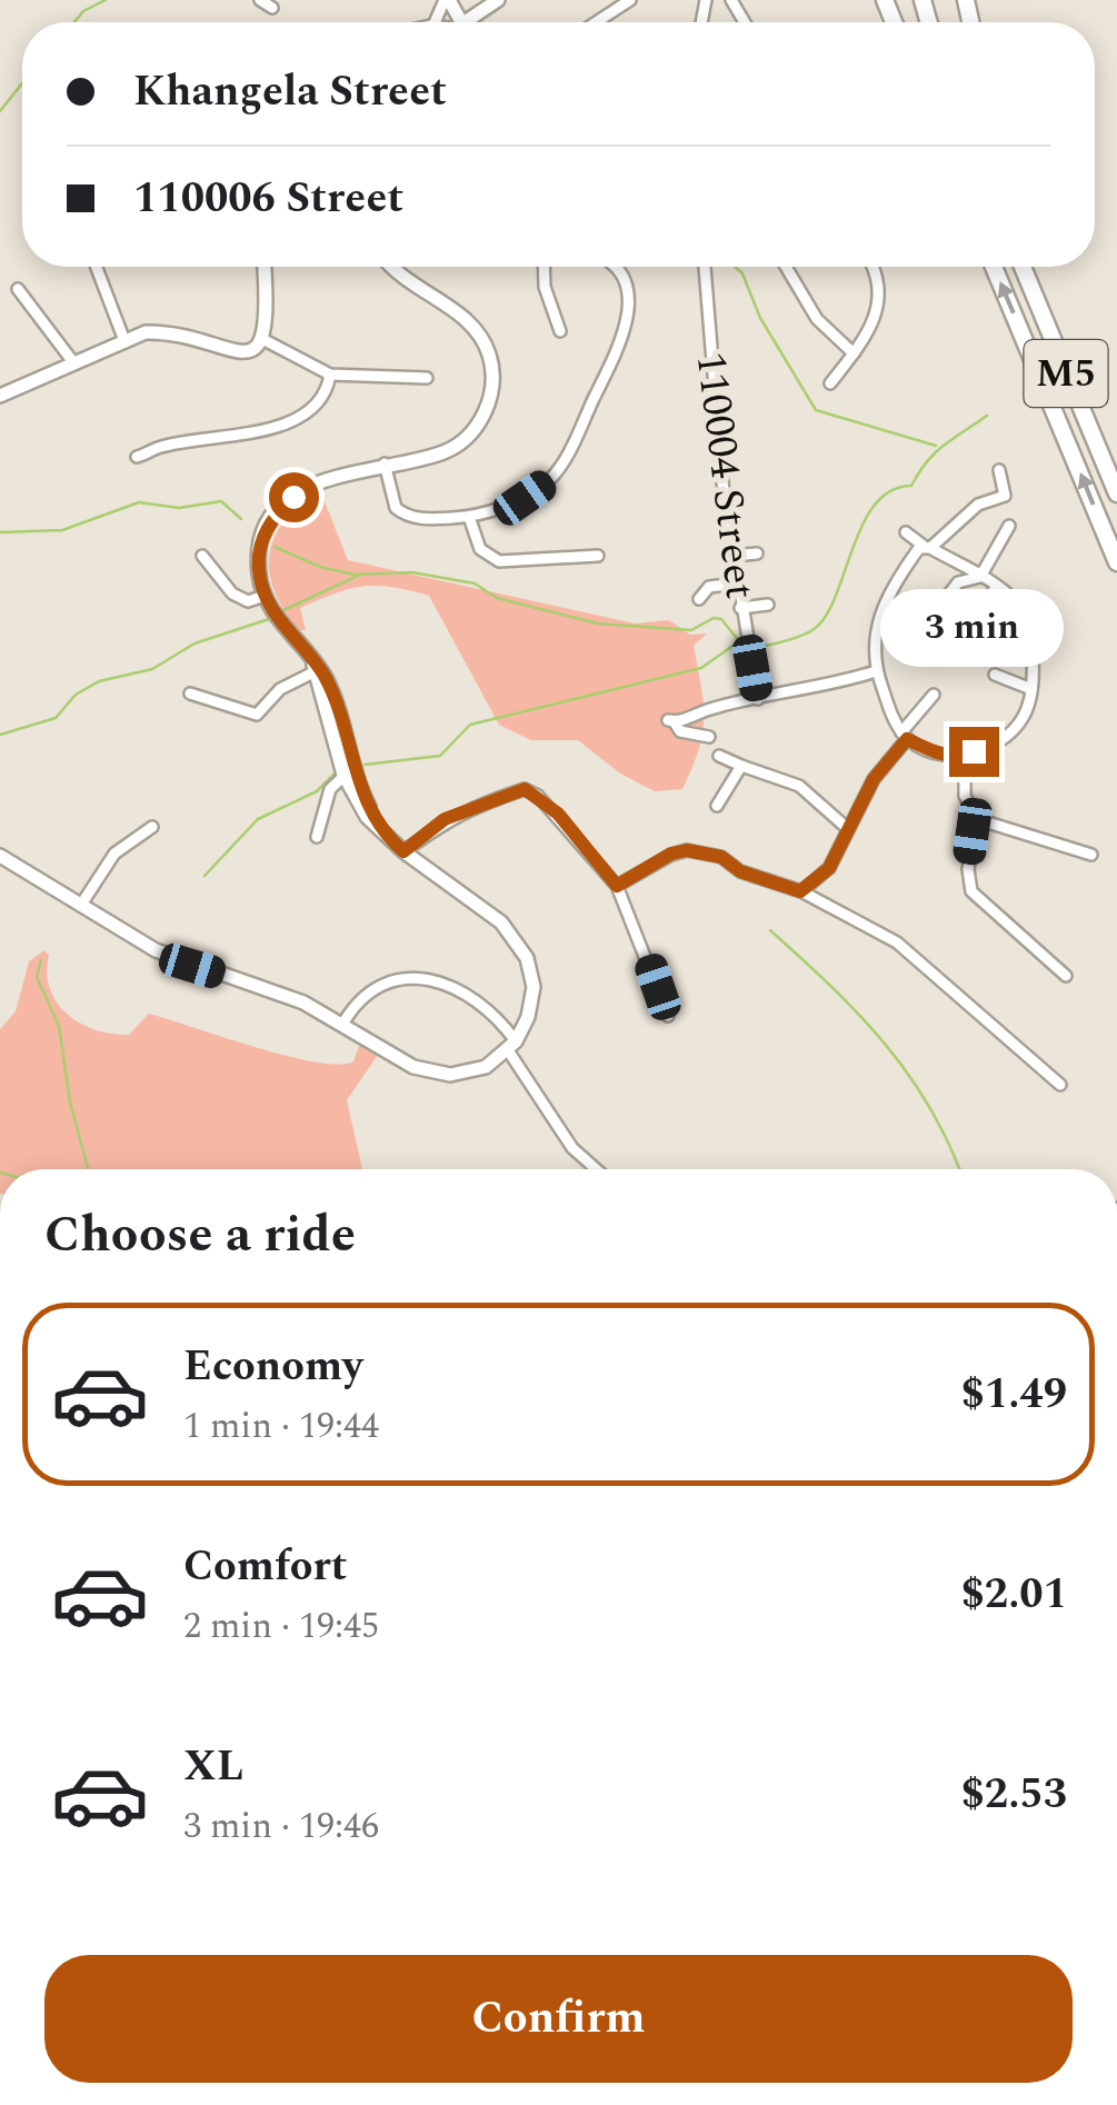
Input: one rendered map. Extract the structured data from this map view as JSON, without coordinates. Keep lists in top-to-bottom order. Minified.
{"streets":{"main road":["M5"],"street":["110004 Street"]},"page":{"banner":["Khangela Street","110006 Street"],"bubble":"3 min","heading":"Choose a ride","list":[{"name":"Economy","note":"1 min · 19:44","value":"$1.49"},{"name":"Comfort","note":"2 min · 19:45","value":"$2.01"},{"name":"XL","note":"3 min · 19:46","value":"$2.53"}],"buttons":"Confirm"}}
